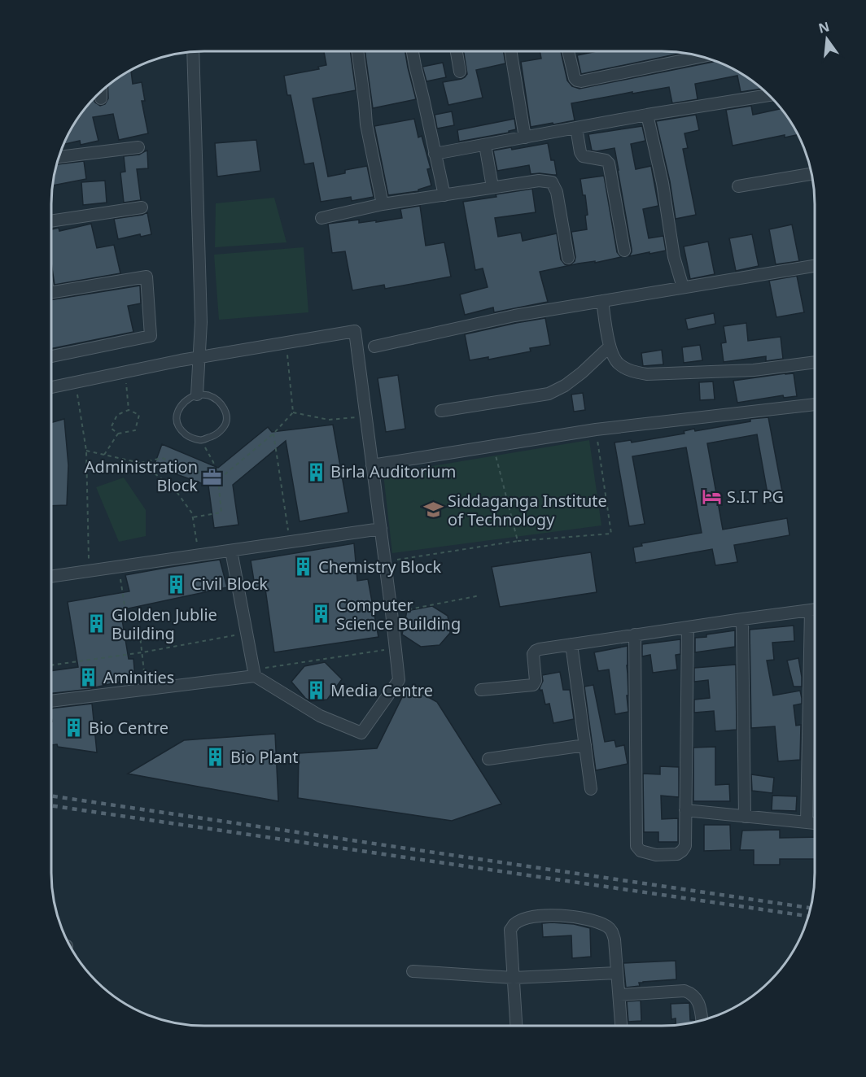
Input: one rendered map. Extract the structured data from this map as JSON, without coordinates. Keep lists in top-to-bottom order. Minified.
{"places":{"building":["Birla Auditorium","Chemistry Block","Civil Block","Computer Science Building","Glolden Jublie Building","Aminities","Media Centre","Bio Centre","Bio Plant"],"office":["Administration Block"],"hotel":["S.I.T PG"],"school or university":["Siddaganga Institute of Technology"]},"north":"top"}
